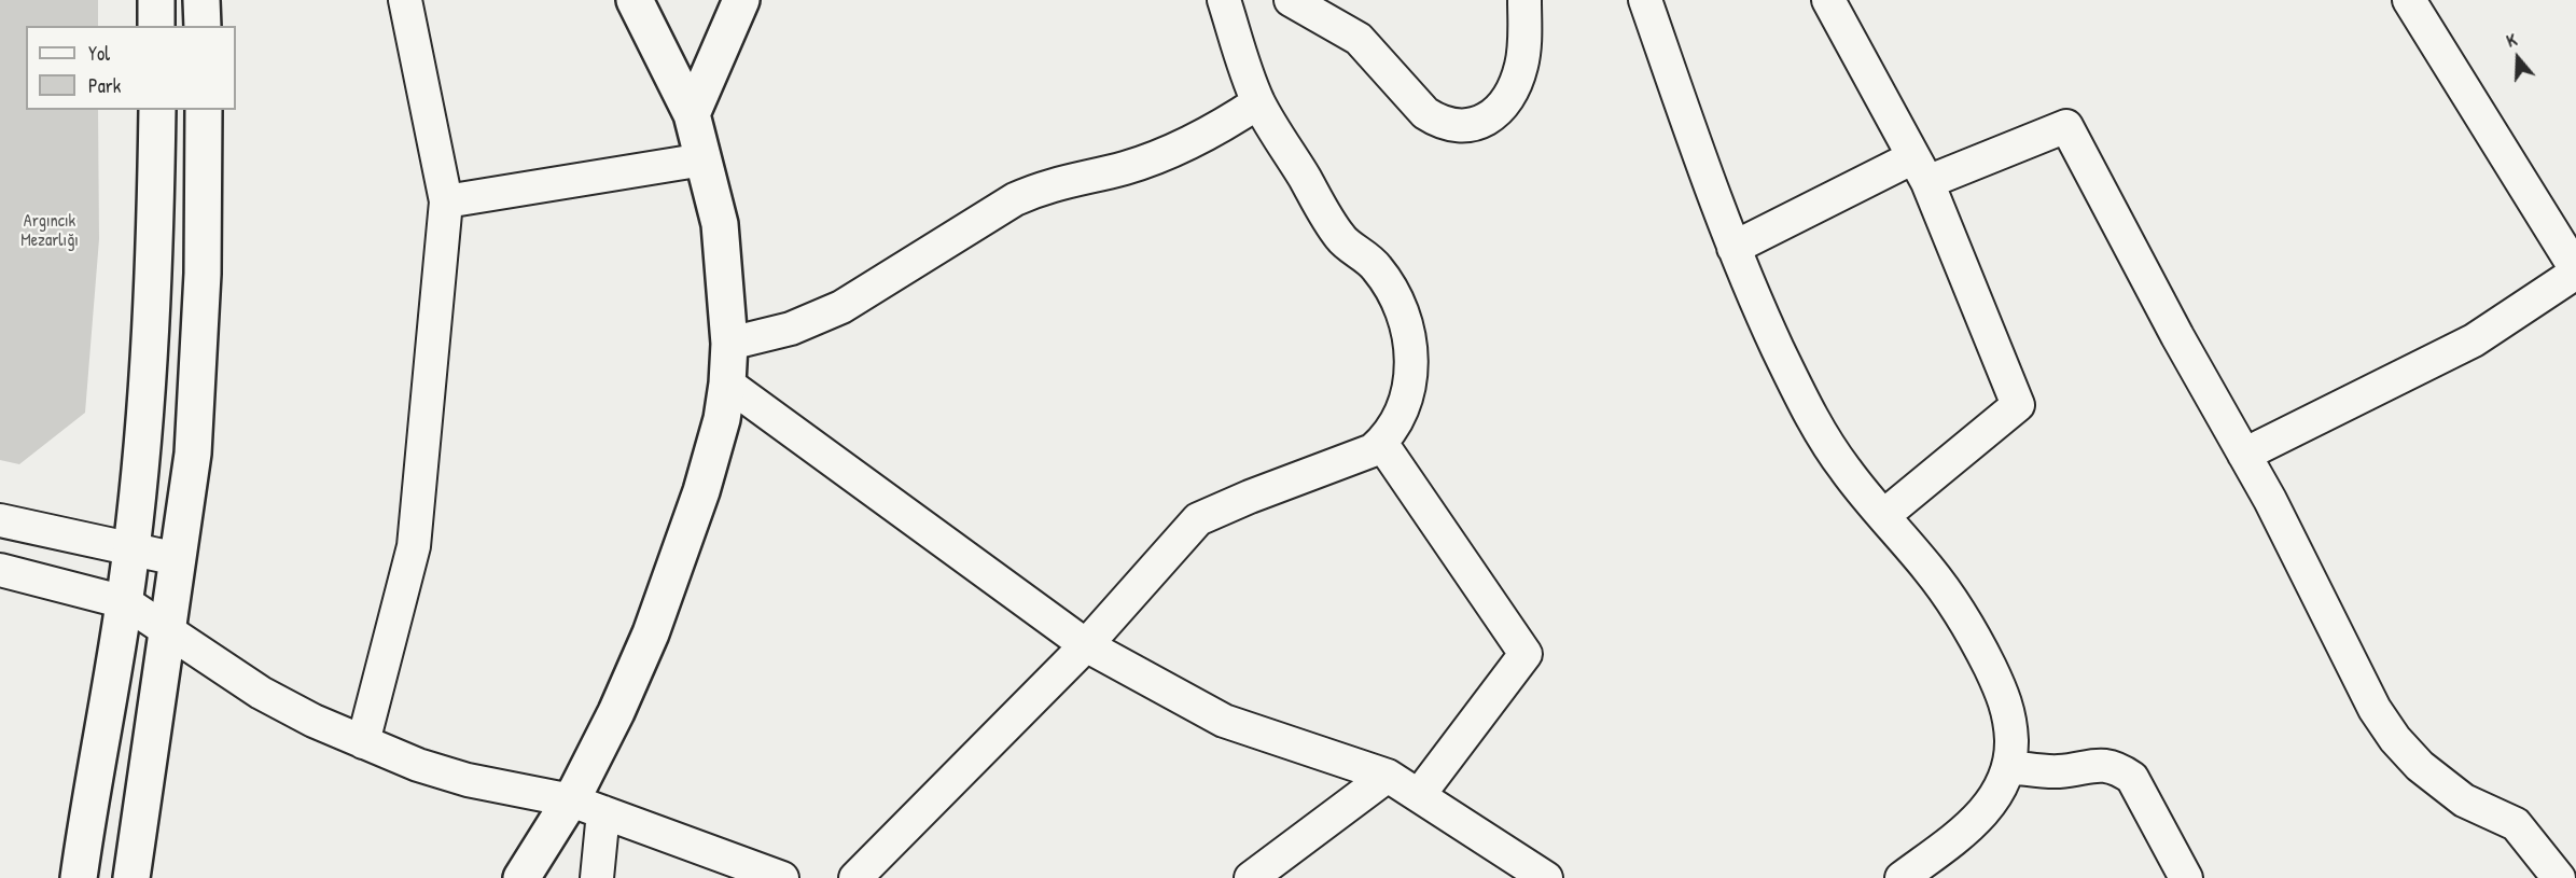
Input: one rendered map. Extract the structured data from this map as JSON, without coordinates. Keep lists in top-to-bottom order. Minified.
{"parks":["Argıncık Mezarlığı"],"legend":["Yol","Park"],"north":"top"}
